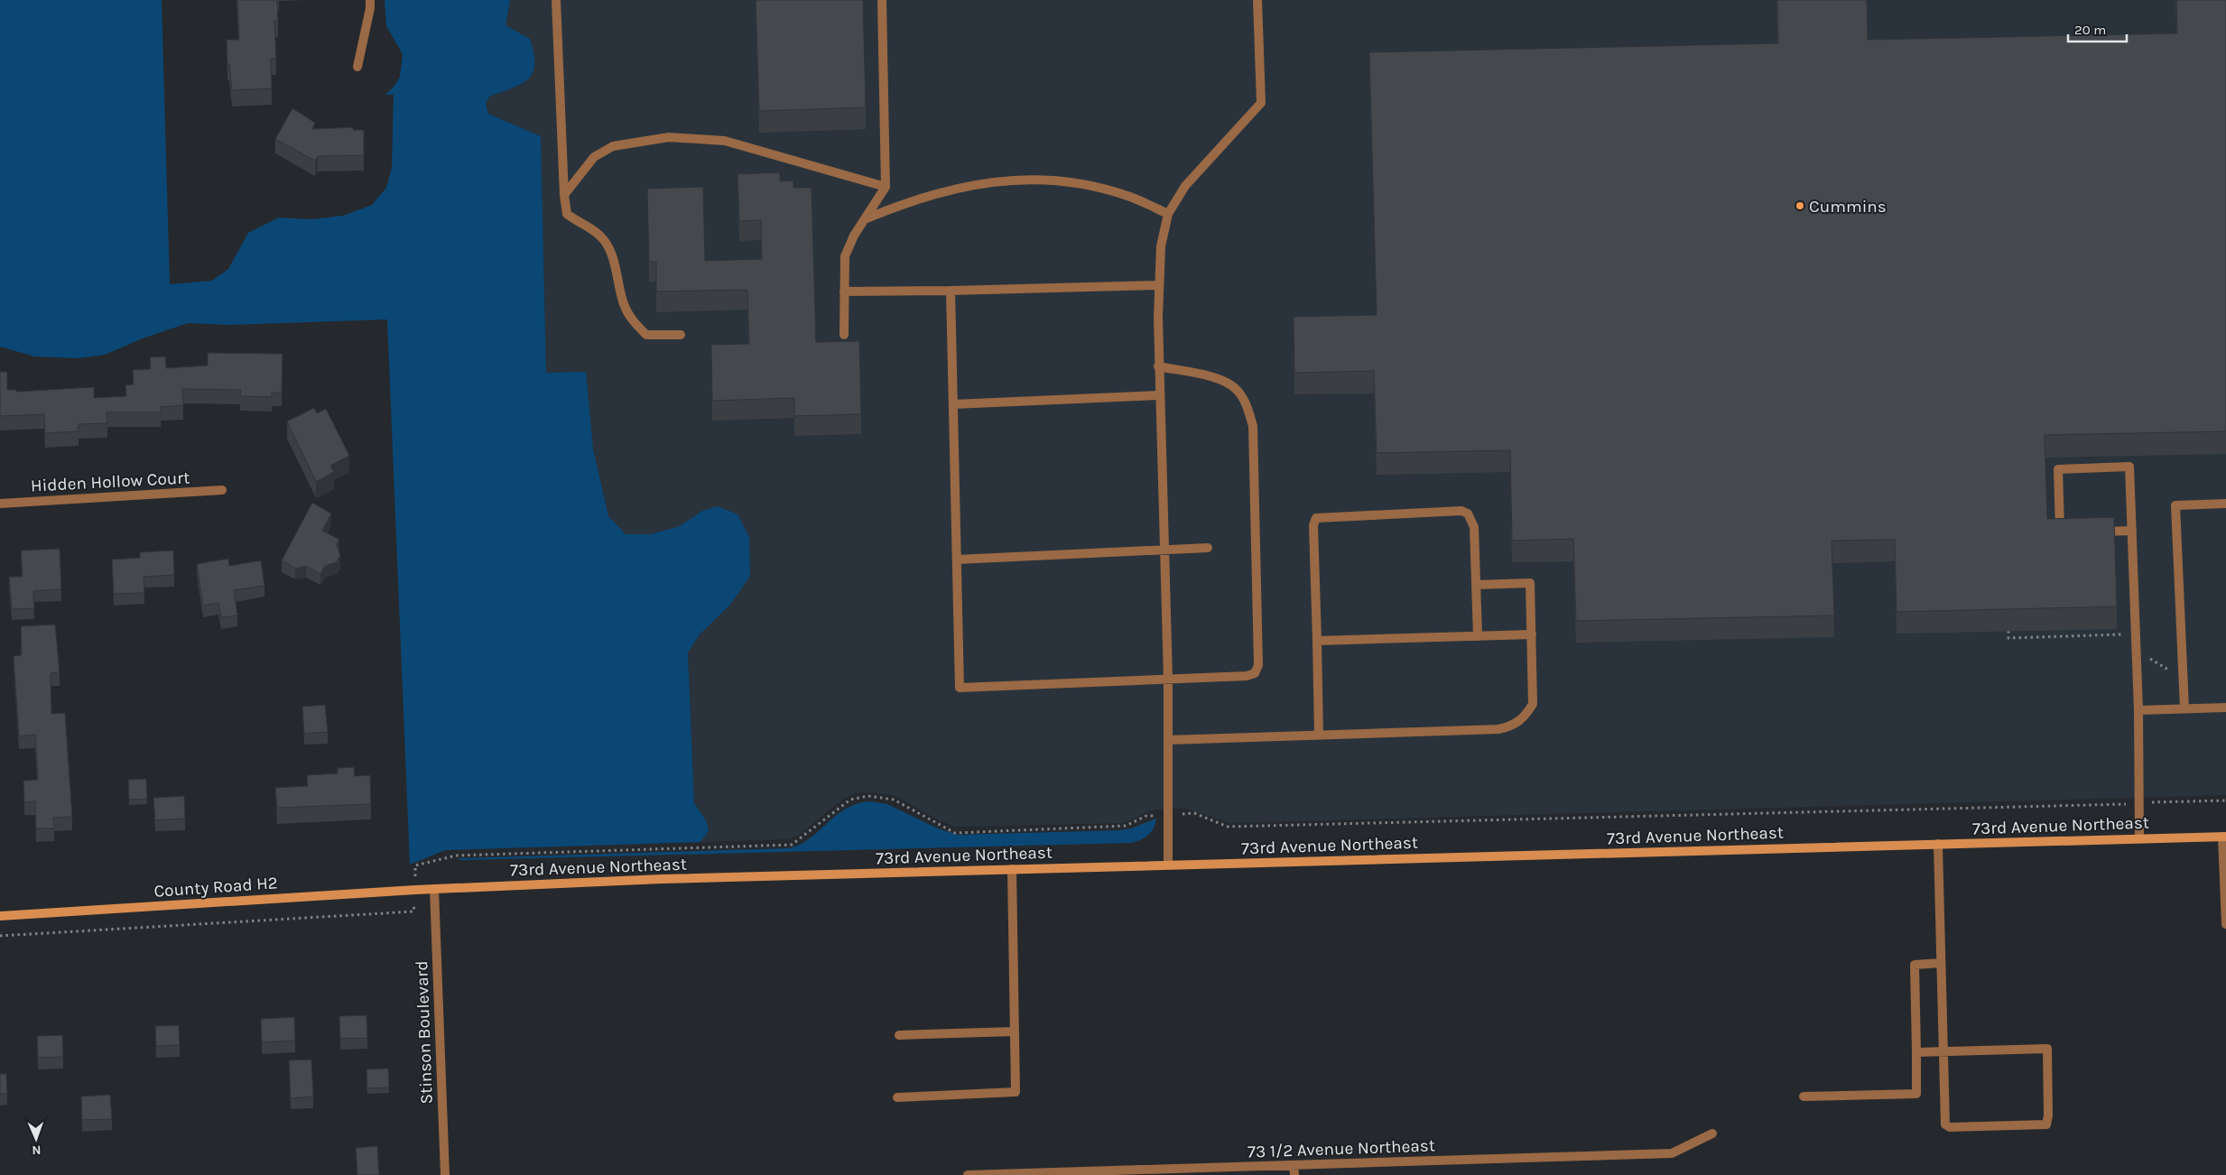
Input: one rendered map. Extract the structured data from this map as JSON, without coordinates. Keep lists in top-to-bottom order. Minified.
{"streets":{"street":["Hidden Hollow Court","73rd Avenue Northeast","County Road H2","Stinson Boulevard","73 1/2 Avenue Northeast"]},"crossings":[["73rd Avenue Northeast","County Road H2"],["73rd Avenue Northeast","Stinson Boulevard"],["County Road H2","Stinson Boulevard"]],"places":["Cummins"],"scale_bar":"20 m","north":"bottom"}
